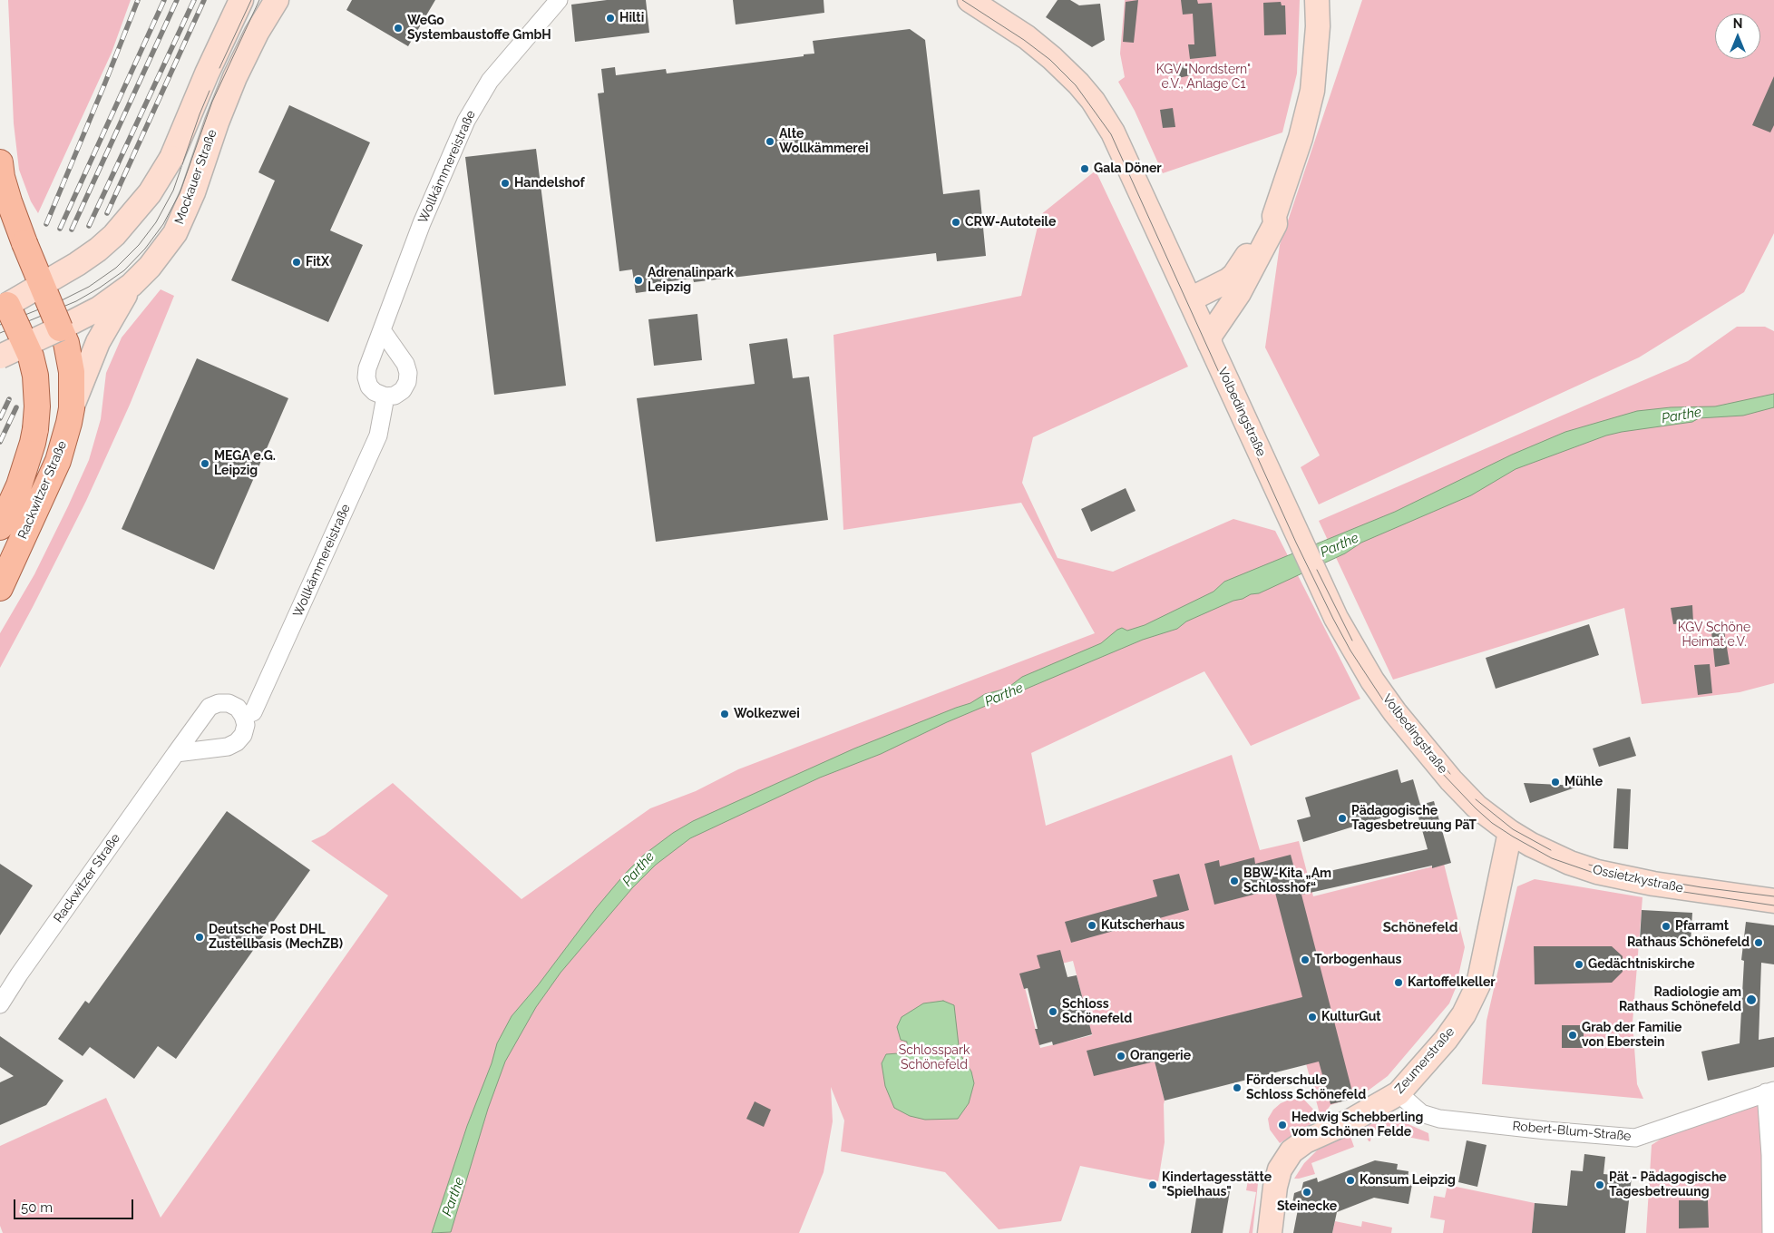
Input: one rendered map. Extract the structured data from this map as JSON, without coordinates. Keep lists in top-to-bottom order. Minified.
{"streets":{"main road":["Mockauer Straße","Volbedingstraße","Rackwitzer Straße","Ossietzkystraße","Zeumerstraße"],"street":["Wollkämmereistraße","Robert-Blum-Straße"]},"crossings":[["Wollkämmereistraße","Rackwitzer Straße"],["Mockauer Straße","Rackwitzer Straße"],["Volbedingstraße","Ossietzkystraße"],["Volbedingstraße","Zeumerstraße"],["Ossietzkystraße","Zeumerstraße"],["Zeumerstraße","Robert-Blum-Straße"]],"districts":["Schönefeld"],"water":["Parthe"],"parks":["KGV \"Nordstern\" e.V., Anlage C1","KGV Schöne Heimat e.V.","Schlosspark Schönefeld"],"places":["Hilti","WeGo Systembaustoffe GmbH","Alte Wollkämmerei","Gala Döner","Handelshof","CRW-Autoteile","FitX","Adrenalinpark Leipzig","MEGA e.G. Leipzig","Wolkezwei","Mühle","Pädagogische Tagesbetreuung PäT","BBW-Kita „Am Schlosshof“","Kutscherhaus","Pfarramt","Deutsche Post DHL Zustellbasis (MechZB)","Rathaus Schönefeld","Torbogenhaus","Gedächtniskirche","Kartoffelkeller","Radiologie am Rathaus Schönefeld","Schloss Schönefeld","KulturGut","Grab der Familie von Eberstein","Orangerie","Förderschule Schloss Schönefeld","Hedwig Schebberling vom Schönen Felde","Konsum Leipzig","Kindertagesstätte \"Spielhaus\"","Pät - Pädagogische Tagesbetreuung","Steinecke"],"scale_bar":"50 m","north":"top"}
